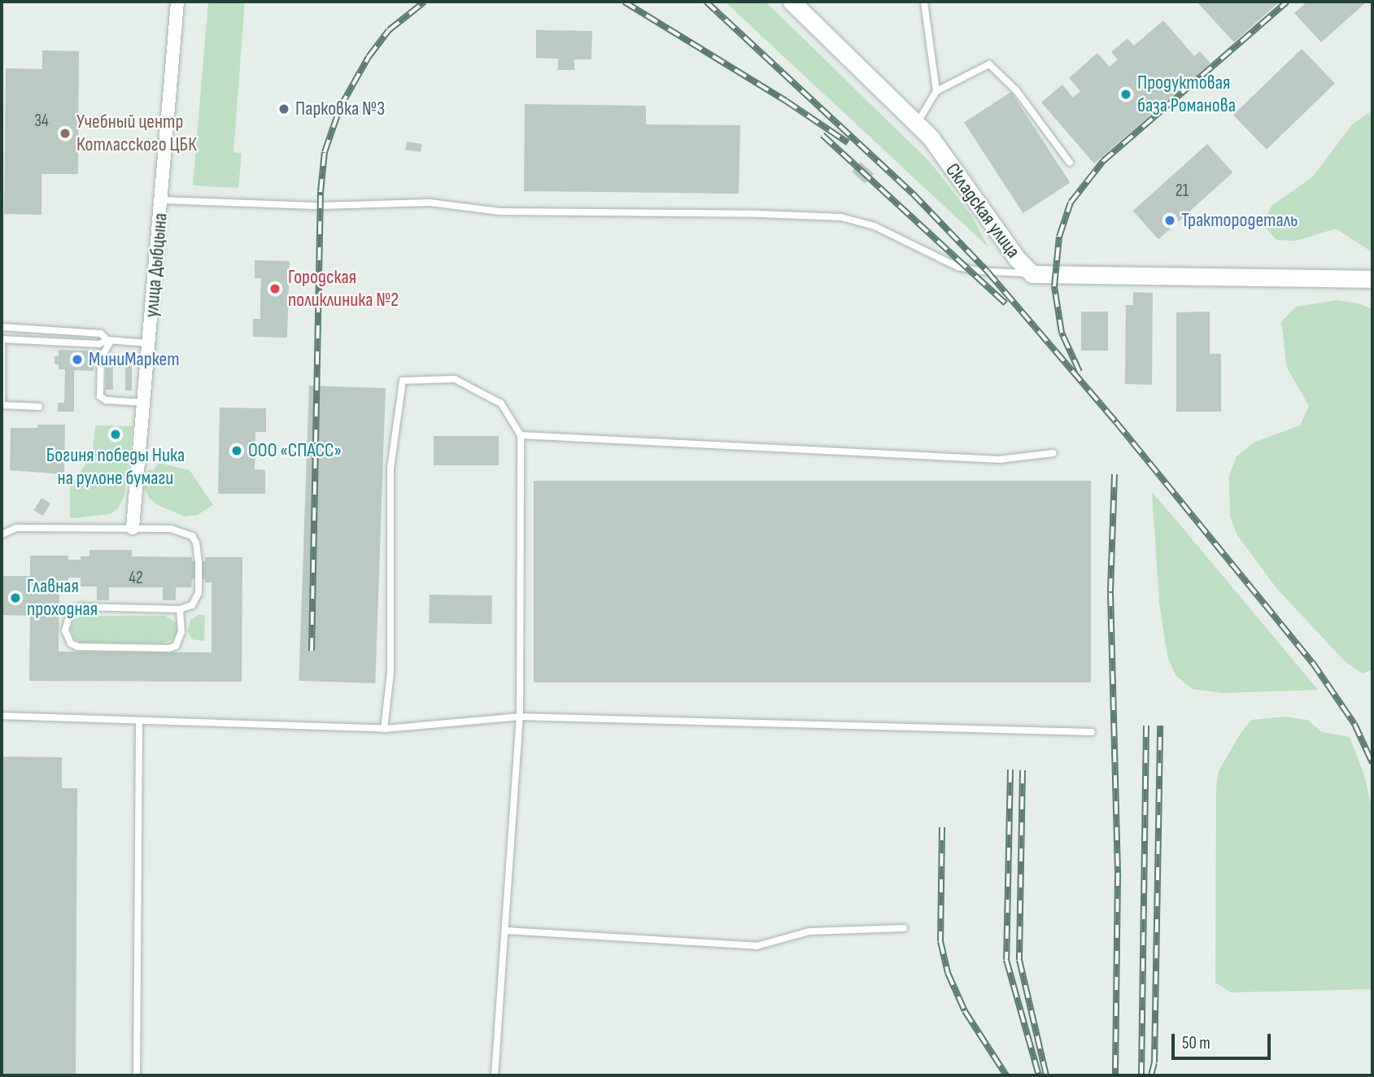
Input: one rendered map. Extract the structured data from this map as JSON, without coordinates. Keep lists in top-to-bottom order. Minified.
{"streets":{"street":["Складская улица","улица Дыбцына"]},"places":["Продуктовая база Романова","Парковка №3","Учебный центр Котласского ЦБК","Трактородеталь","Городская поликлиника №2","MиниMаркет","Богиня победы Ника на рулоне бумаги","ООО «СПАСС»","Главная проходная"],"house_numbers":["34","21","42"],"scale_bar":"50 m"}
